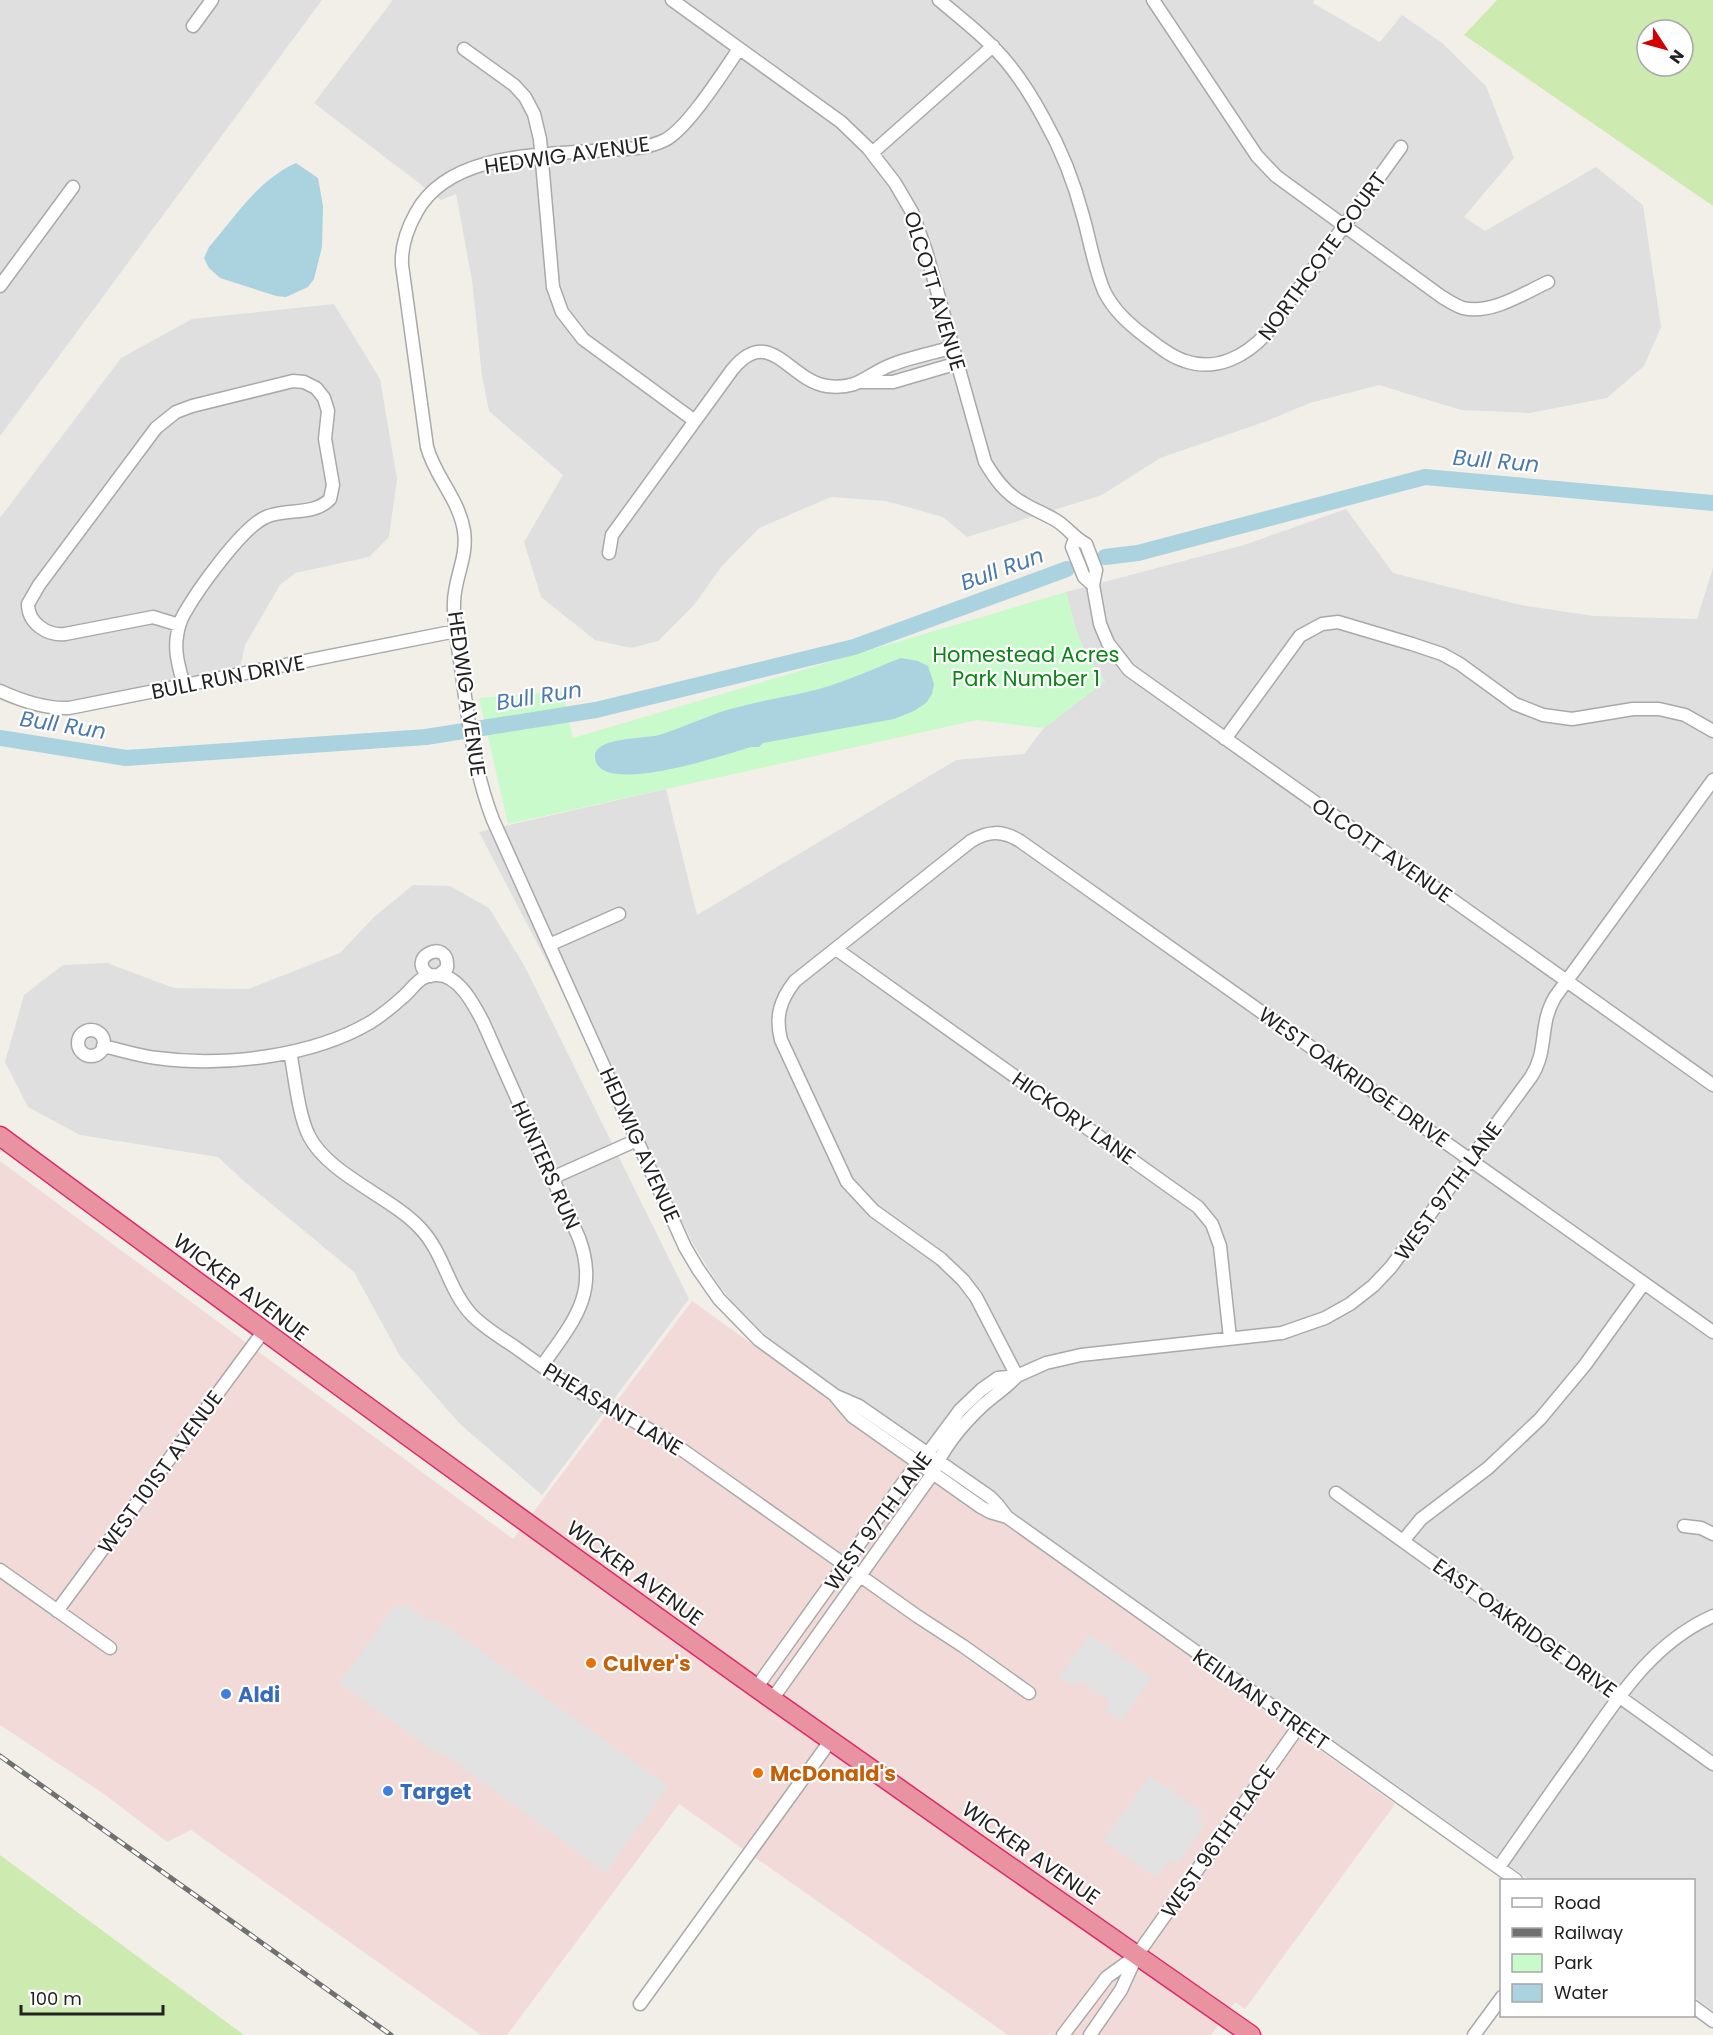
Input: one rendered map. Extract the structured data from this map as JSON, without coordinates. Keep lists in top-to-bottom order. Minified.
{"streets":{"highway":["WICKER AVENUE"],"street":["HEDWIG AVENUE","NORTHCOTE COURT","OLCOTT AVENUE","BULL RUN DRIVE","WEST OAKRIDGE DRIVE","HICKORY LANE","HUNTERS RUN","WEST 97TH LANE","PHEASANT LANE","WEST 101ST AVENUE","EAST OAKRIDGE DRIVE","KEILMAN STREET","WEST 96TH PLACE"]},"crossings":[["HEDWIG AVENUE","OLCOTT AVENUE"],["HEDWIG AVENUE","BULL RUN DRIVE"],["HEDWIG AVENUE","WEST 97TH LANE"],["HEDWIG AVENUE","KEILMAN STREET"],["OLCOTT AVENUE","WEST 97TH LANE"],["WEST OAKRIDGE DRIVE","HICKORY LANE"],["WEST OAKRIDGE DRIVE","WEST 97TH LANE"],["HICKORY LANE","WEST 97TH LANE"],["HUNTERS RUN","PHEASANT LANE"],["WEST 97TH LANE","WICKER AVENUE"],["WEST 97TH LANE","PHEASANT LANE"],["WEST 97TH LANE","KEILMAN STREET"],["WICKER AVENUE","WEST 101ST AVENUE"],["WICKER AVENUE","WEST 96TH PLACE"],["KEILMAN STREET","WEST 96TH PLACE"]],"water":["Bull Run"],"parks":["Homestead Acres Park Number 1"],"places":["Culver's","Aldi","McDonald's","Target"],"legend":["Road","Railway","Park","Water"],"scale_bar":"100 m","north":"bottom right"}
